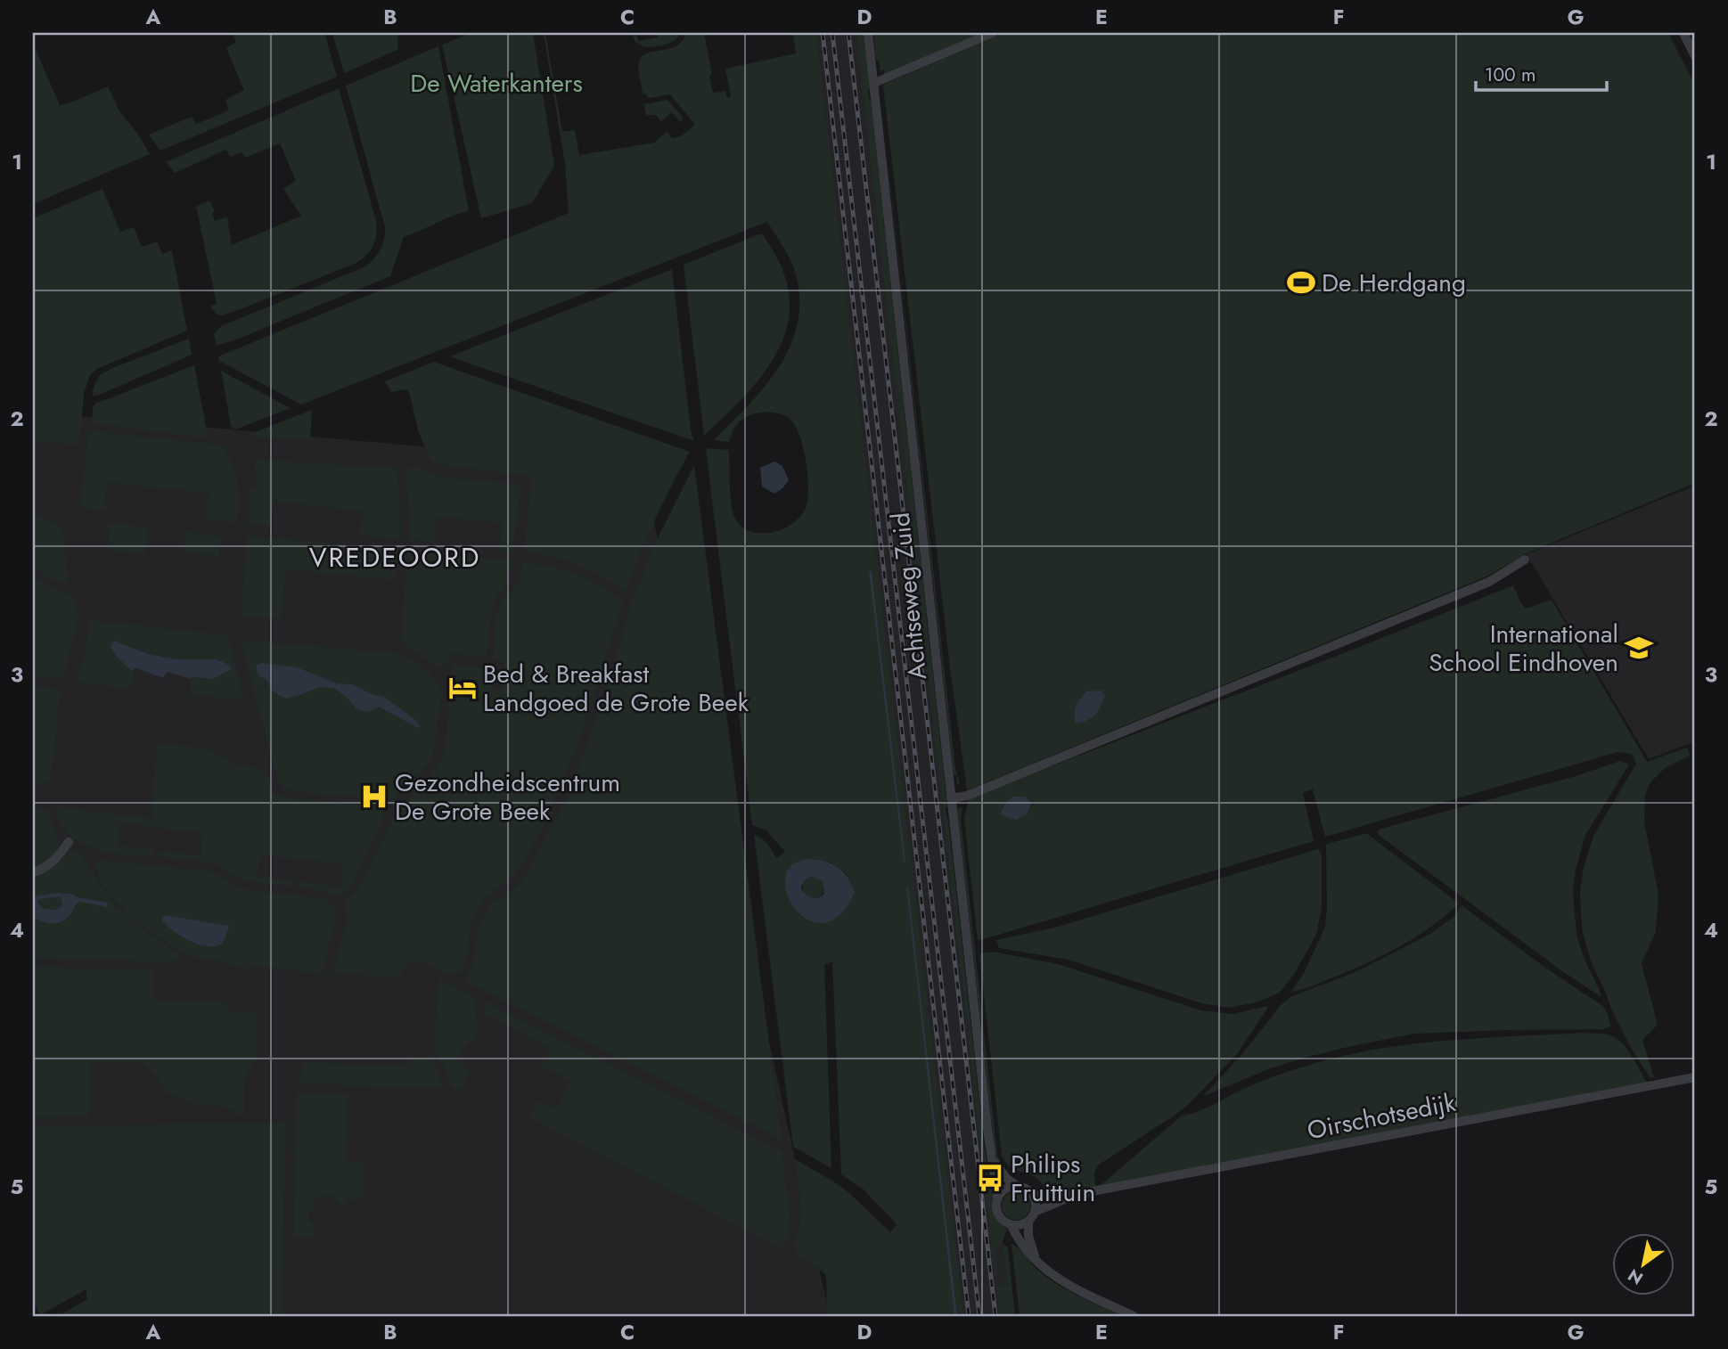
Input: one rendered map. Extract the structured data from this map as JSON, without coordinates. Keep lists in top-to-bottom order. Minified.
{"streets":{"street":["Achtseweg Zuid","Oirschotsedijk"]},"crossings":[["Achtseweg Zuid","Oirschotsedijk"]],"districts":["VREDEOORD"],"parks":["De Waterkanters"],"places":{"sports":["De Herdgang"],"school or university":["International School Eindhoven"],"hotel":["Bed & Breakfast Landgoed de Grote Beek"],"hospital":["Gezondheidscentrum De Grote Beek"],"bus stop":["Philips Fruittuin"]},"scale_bar":"100 m","north":"bottom left","grid":{"columns":["A","B","C","D","E","F","G"],"rows":["1","2","3","4","5"]}}
